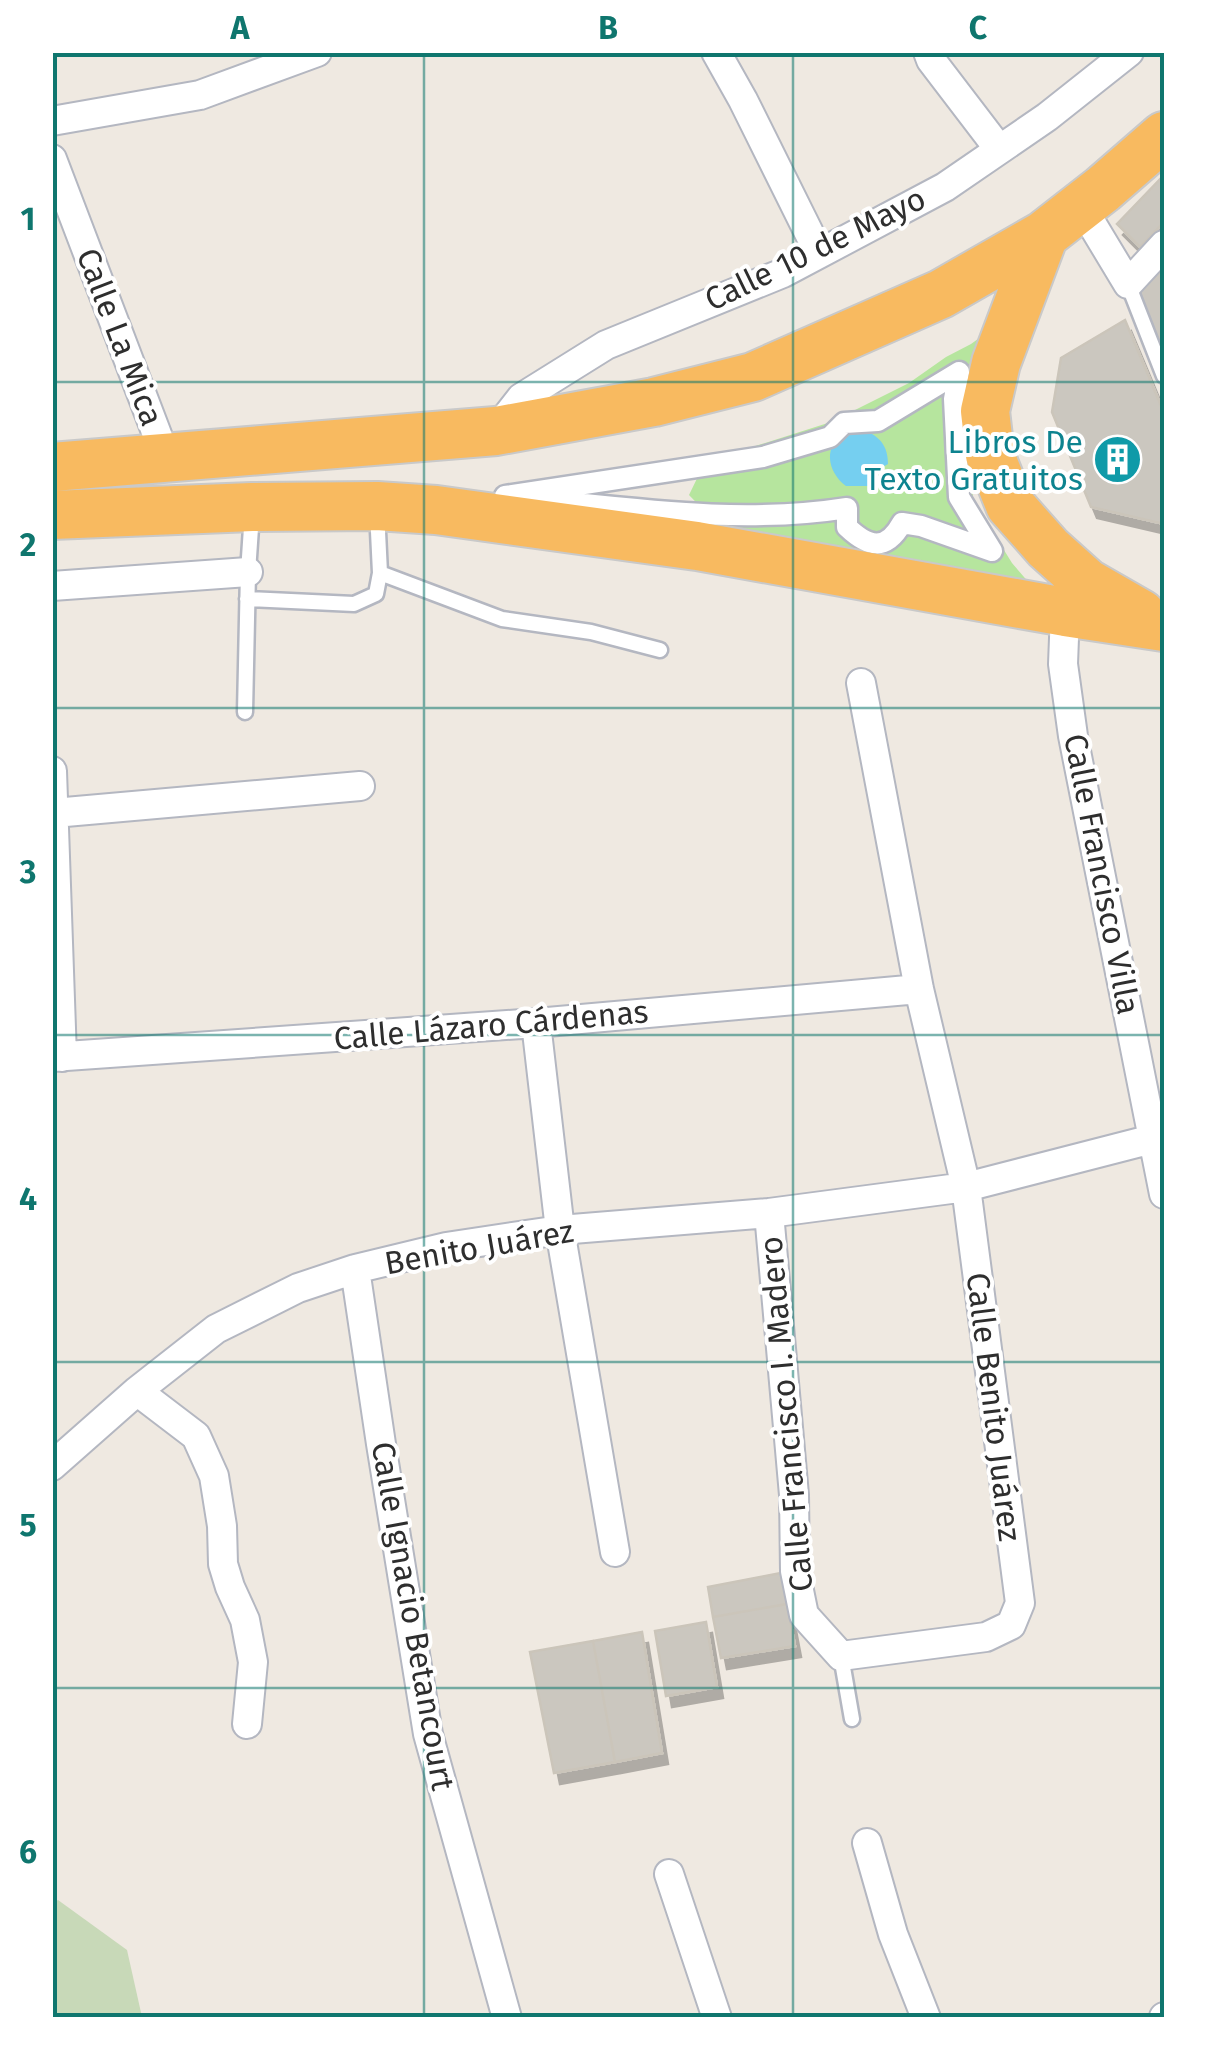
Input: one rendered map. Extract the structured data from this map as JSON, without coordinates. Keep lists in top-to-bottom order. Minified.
{"streets":{"street":["Calle 10 de Mayo","Calle La Mica","Calle Francisco Villa","Calle Lázaro Cárdenas","Benito Juárez","Calle Benito Juárez","Calle Francisco I. Madero","Calle Ignacio Betancourt"]},"crossings":[["Calle Francisco Villa","Benito Juárez"],["Benito Juárez","Calle Benito Juárez"],["Benito Juárez","Calle Francisco I. Madero"],["Benito Juárez","Calle Ignacio Betancourt"],["Calle Benito Juárez","Calle Francisco I. Madero"]],"places":{"building":["Libros De Texto Gratuitos"]},"grid":{"columns":["A","B","C"],"rows":["1","2","3","4","5","6"]}}
